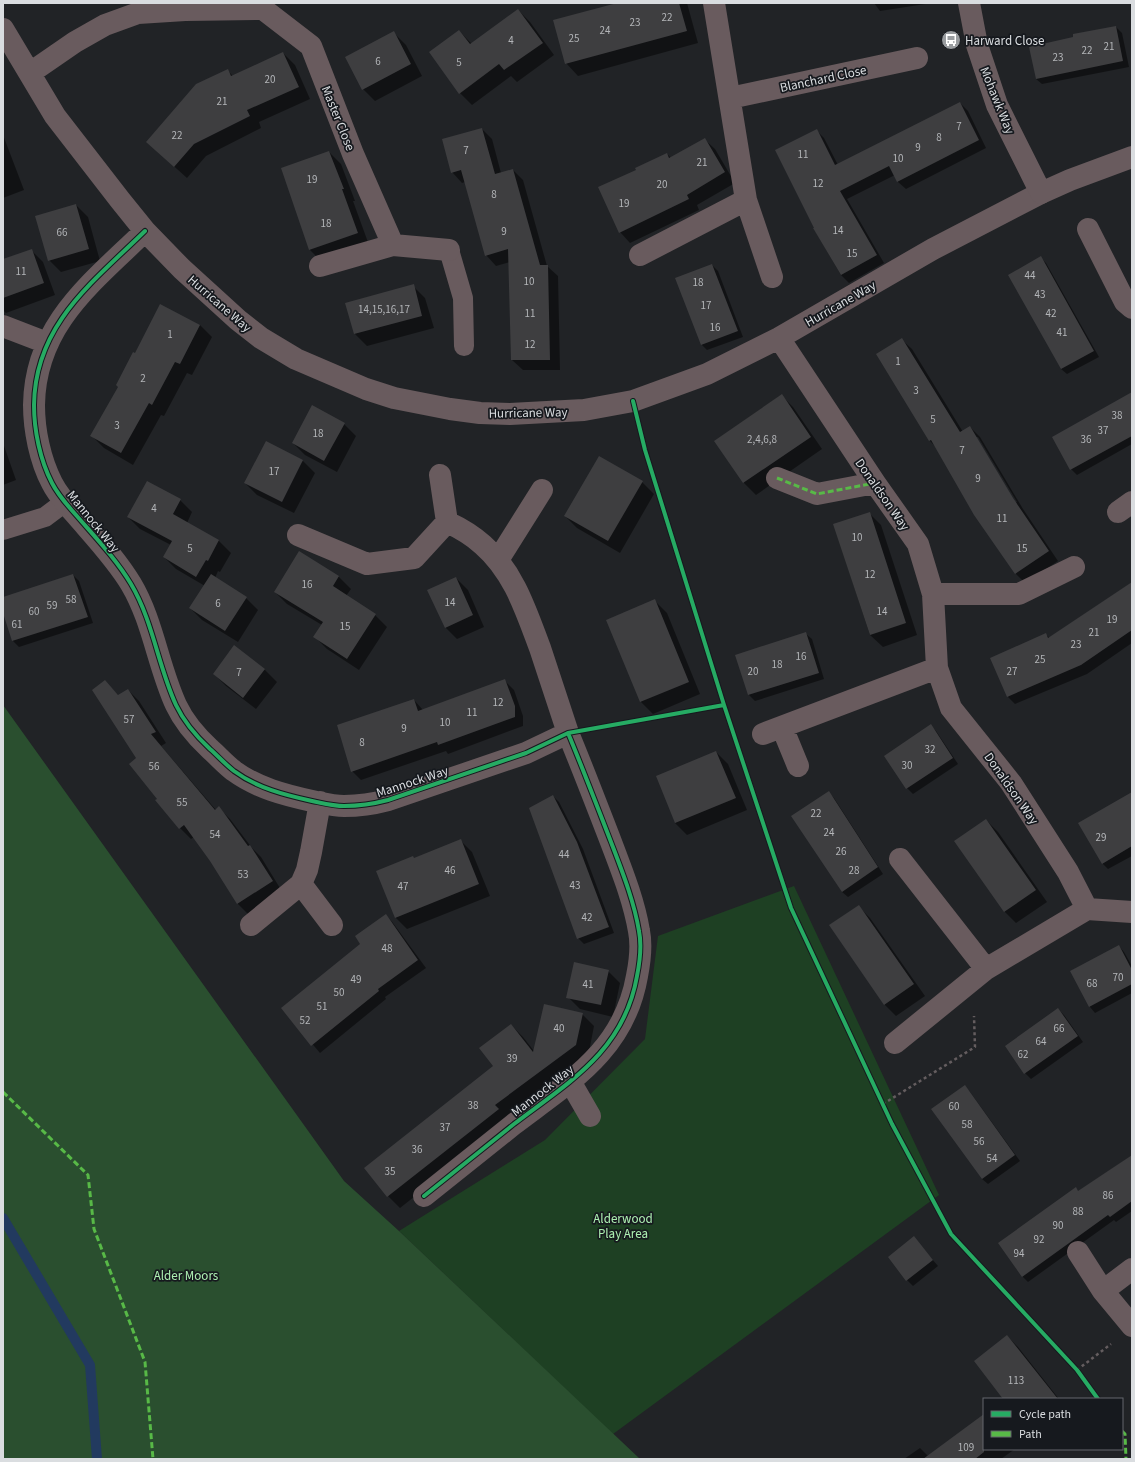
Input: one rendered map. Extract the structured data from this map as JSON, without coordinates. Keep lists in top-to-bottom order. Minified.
{"streets":{"street":["Blanchard Close","Mohawk Way","Master Close","Hurricane Way","Donaldson Way","Mannock Way"]},"crossings":[["Mohawk Way","Hurricane Way"],["Master Close","Hurricane Way"],["Hurricane Way","Donaldson Way"],["Hurricane Way","Mannock Way"]],"parks":["Alderwood Play Area","Alder Moors"],"places":{"bus stop":["Harward Close"]},"house_numbers":["22","23","24","25","4","21","22","23","6","5","20","21","7","22","8","9","7","11","10","21","19","12","20","8","19","18","14","9","66","15","11","44","10","18","43","17","14,15,16,17","11","42","16","41","1","12","1","2","3","38","5","3","37","18","2,4,6,8","36","7","17","9","4","11","10","5","15","12","16","58","14","6","59","60","14","19","61","15","21","23","16","25","18","20","27","7","12","11","57","10","9","8","32","30","56","55","22","24","54","29","26","44","46","28","53","43","47","42","48","70","49","68","41","50","51","52","40","66","64","62","39","38","60","58","37","56","36","54","35","86","88","90","92","94","113","109"],"legend":["Cycle path","Path"]}
